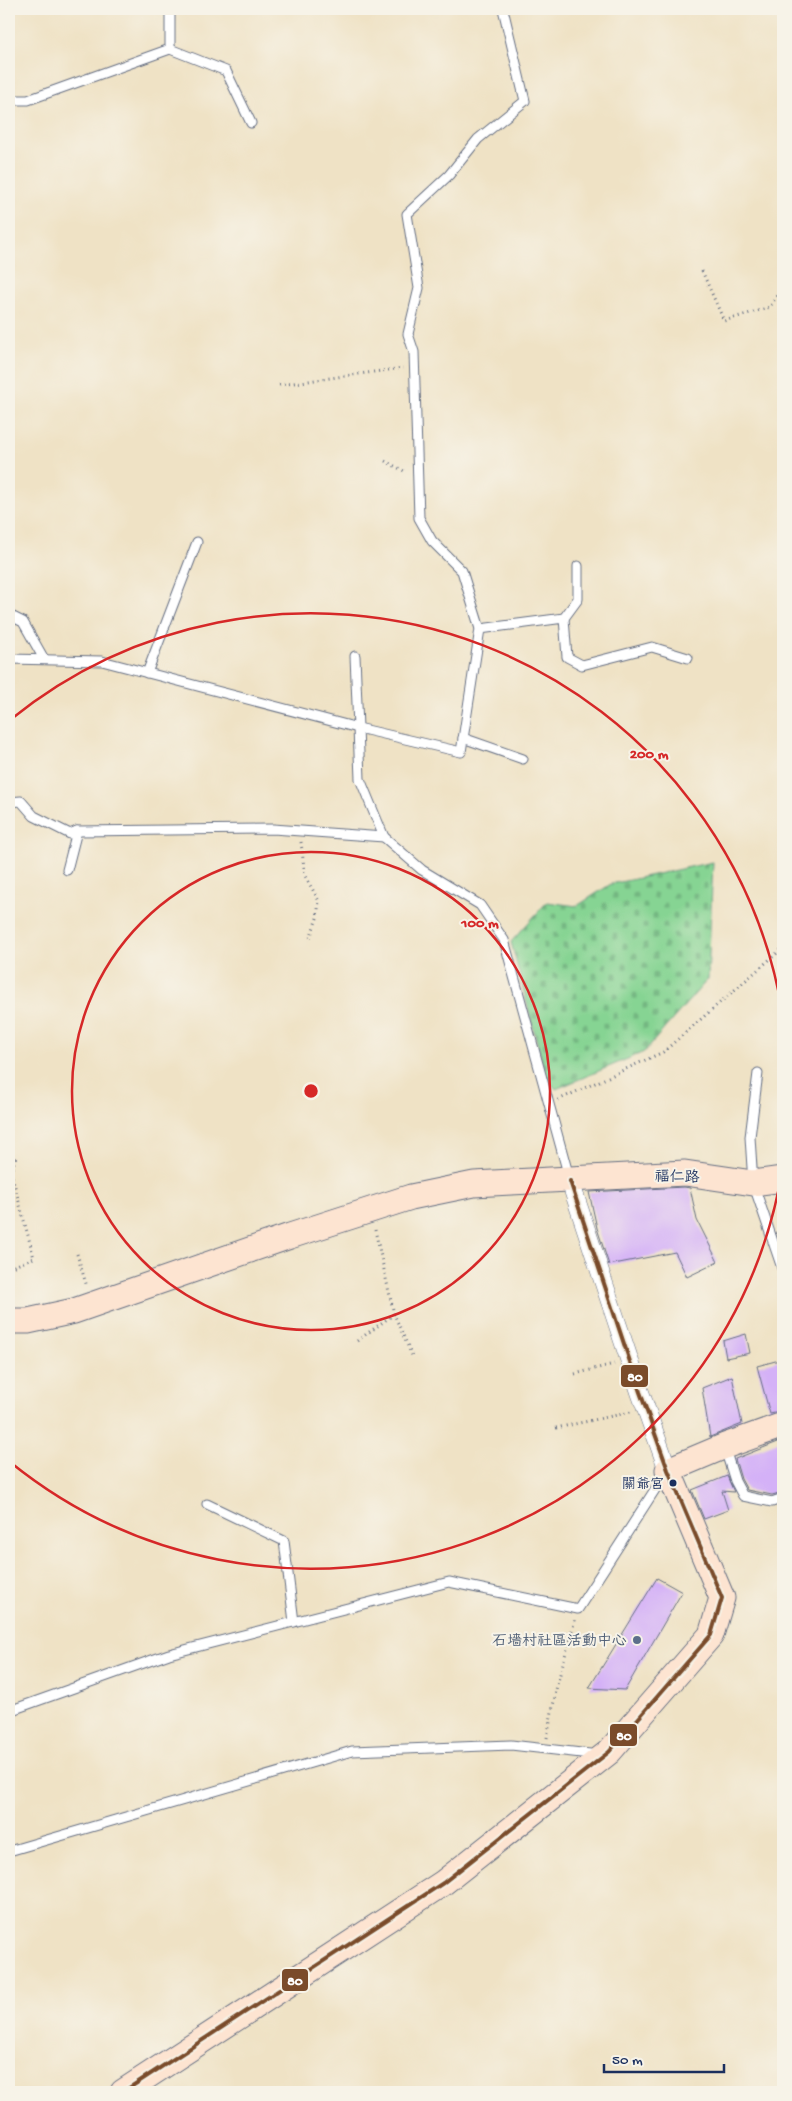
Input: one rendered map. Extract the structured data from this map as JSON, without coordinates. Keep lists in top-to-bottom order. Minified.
{"streets":{"street":["福仁路"]},"places":["關爺宮","石墻村社區活動中心"],"lines":["transit line 80"],"scale_bar":"50 m","rings":["200 m","100 m"]}
